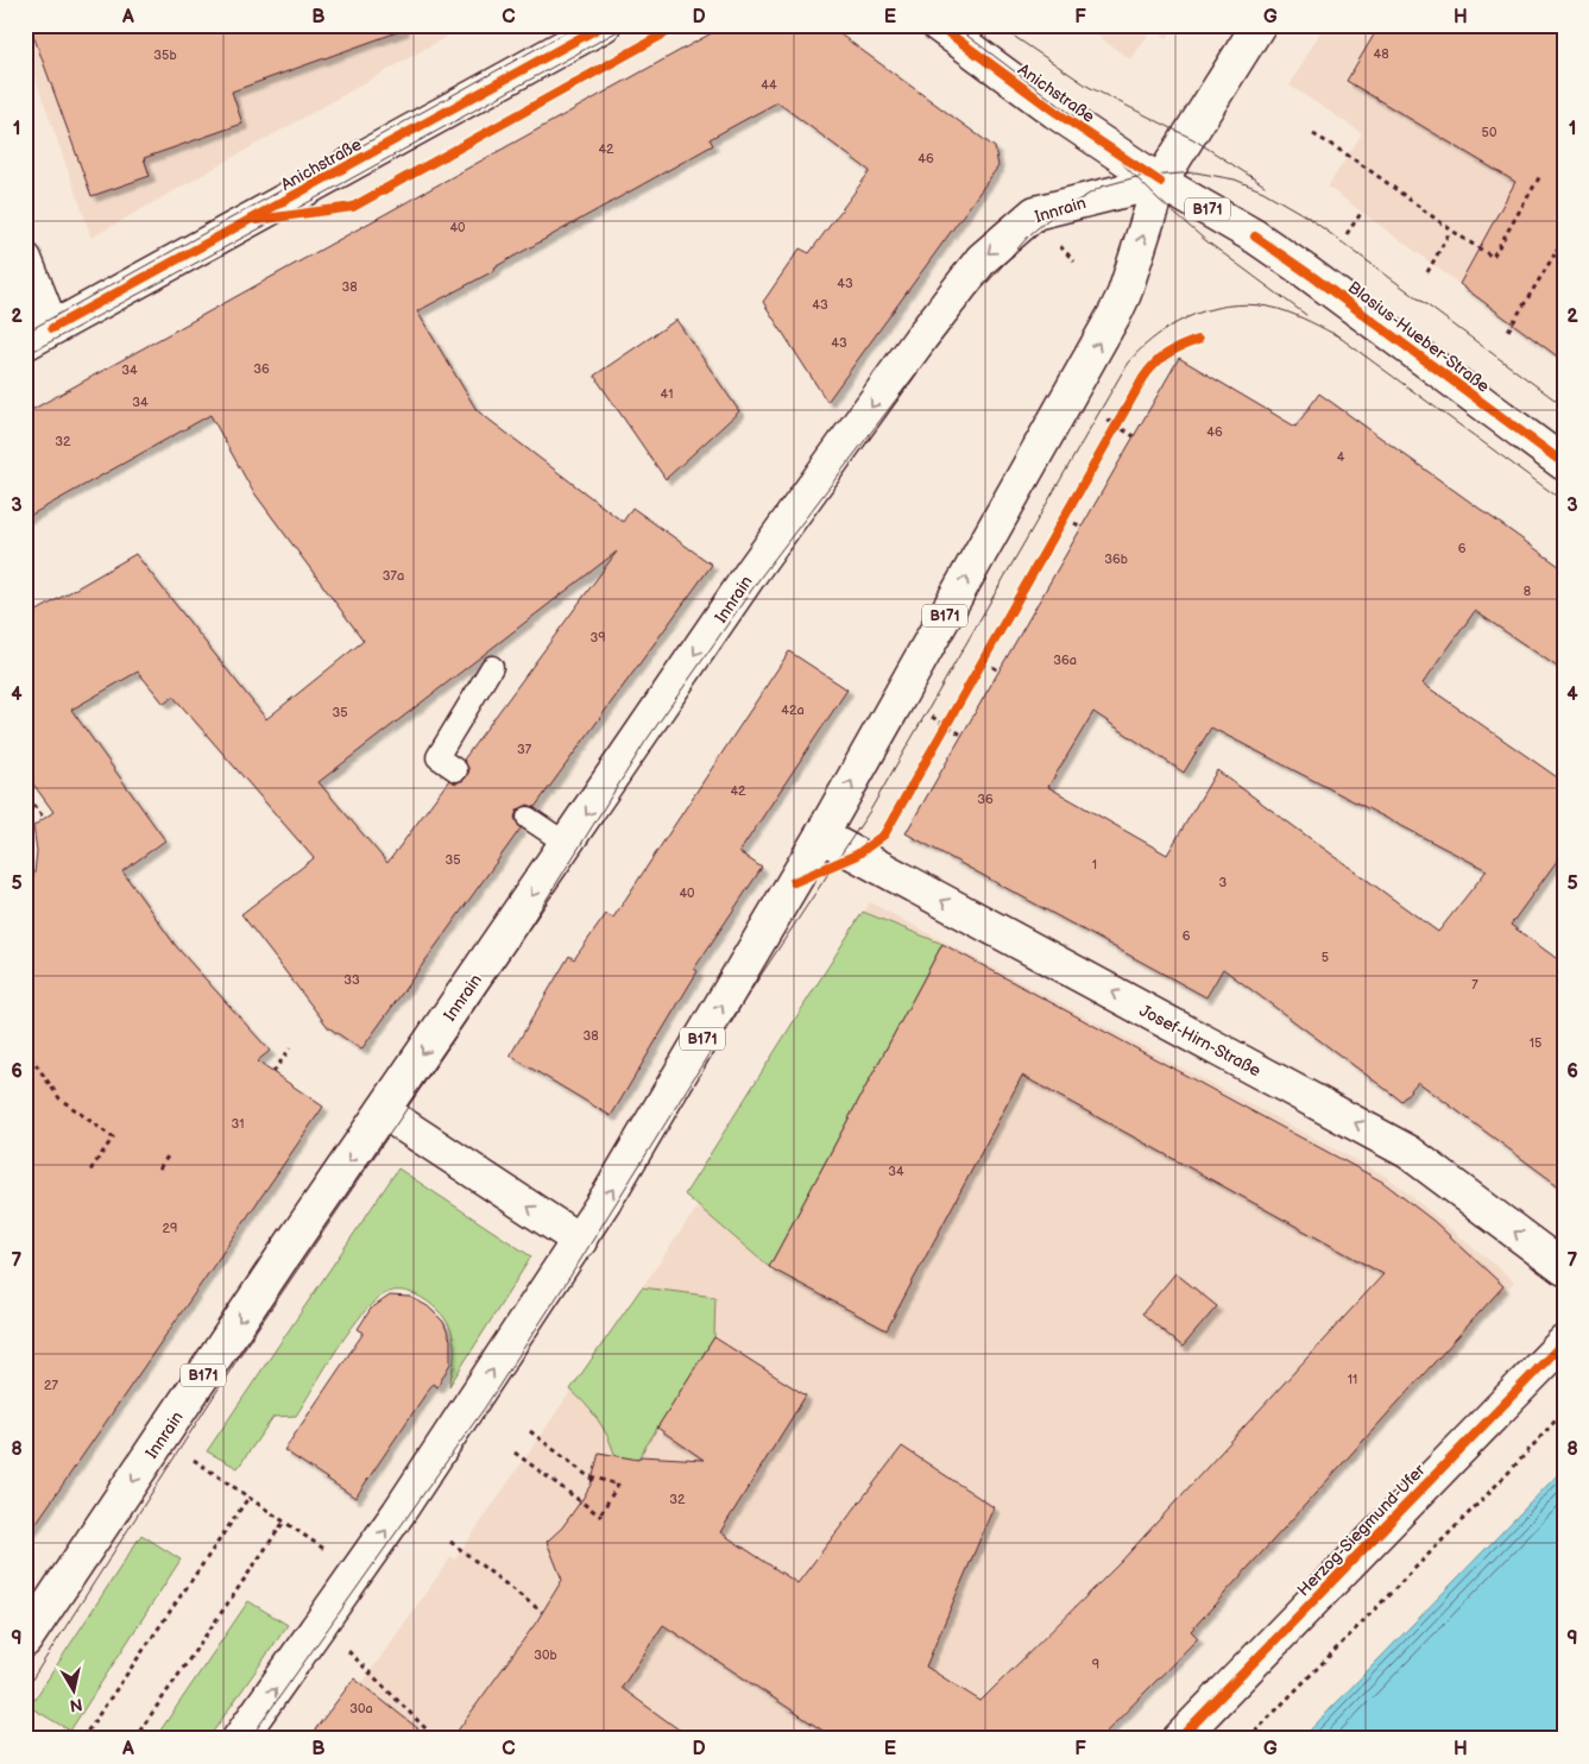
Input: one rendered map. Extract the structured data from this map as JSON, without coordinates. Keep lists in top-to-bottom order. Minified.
{"streets":{"main road":["Anichstraße","Innrain","B171","Blasius-Hueber-Straße","Josef-Hirn-Straße","Herzog-Siegmund-Ufer"]},"crossings":[["Anichstraße","Innrain"],["Anichstraße","B171"],["Anichstraße","Blasius-Hueber-Straße"],["Innrain","B171"],["Innrain","Blasius-Hueber-Straße"],["B171","Blasius-Hueber-Straße"],["B171","Josef-Hirn-Straße"]],"one_way":["Josef-Hirn-Straße"],"house_numbers":["48","35b","44","50","42","46","40","43","38","43","43","36","34","41","34","46","32","4","6","36b","37a","8","39","36a","42a","35","37","42","36","35","1","3","40","6","5","33","7","38","15","31","34","29","11","27","32","30b","9","30a"],"north":"bottom","grid":{"columns":["A","B","C","D","E","F","G","H"],"rows":["1","2","3","4","5","6","7","8","9"]}}
